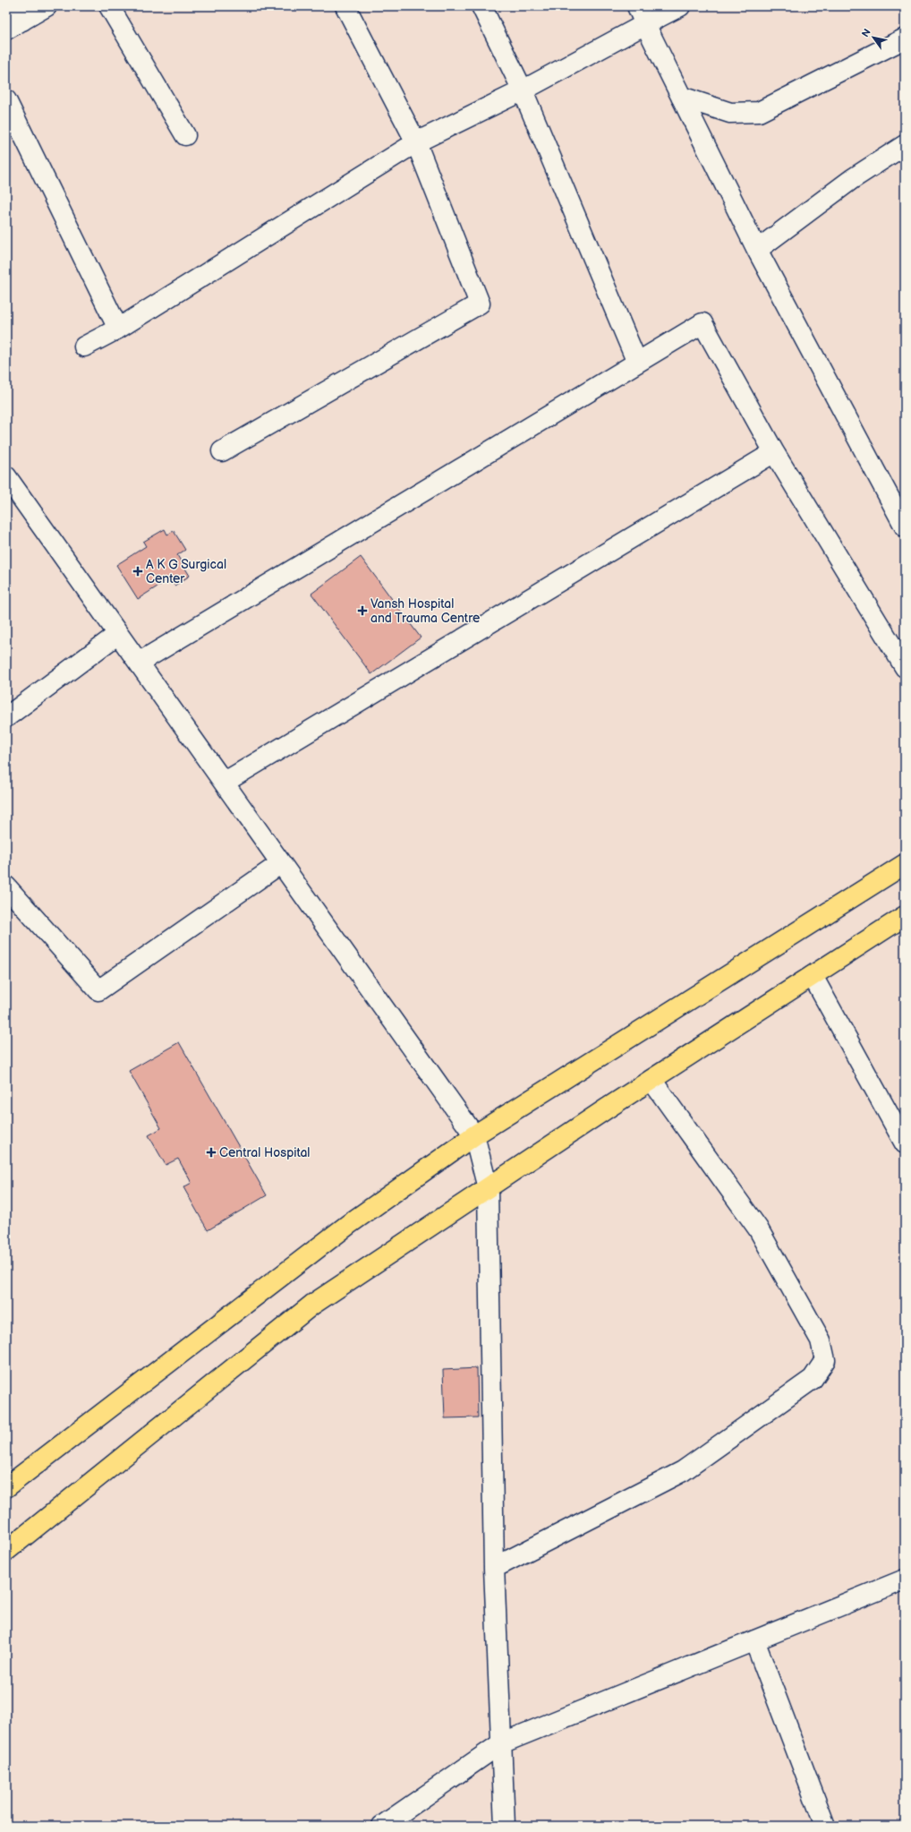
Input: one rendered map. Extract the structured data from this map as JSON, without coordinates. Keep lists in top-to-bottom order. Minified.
{"places":{"health":["A K G Surgical Center","Vansh Hospital and Trauma Centre","Central Hospital"]},"north":"top left"}
